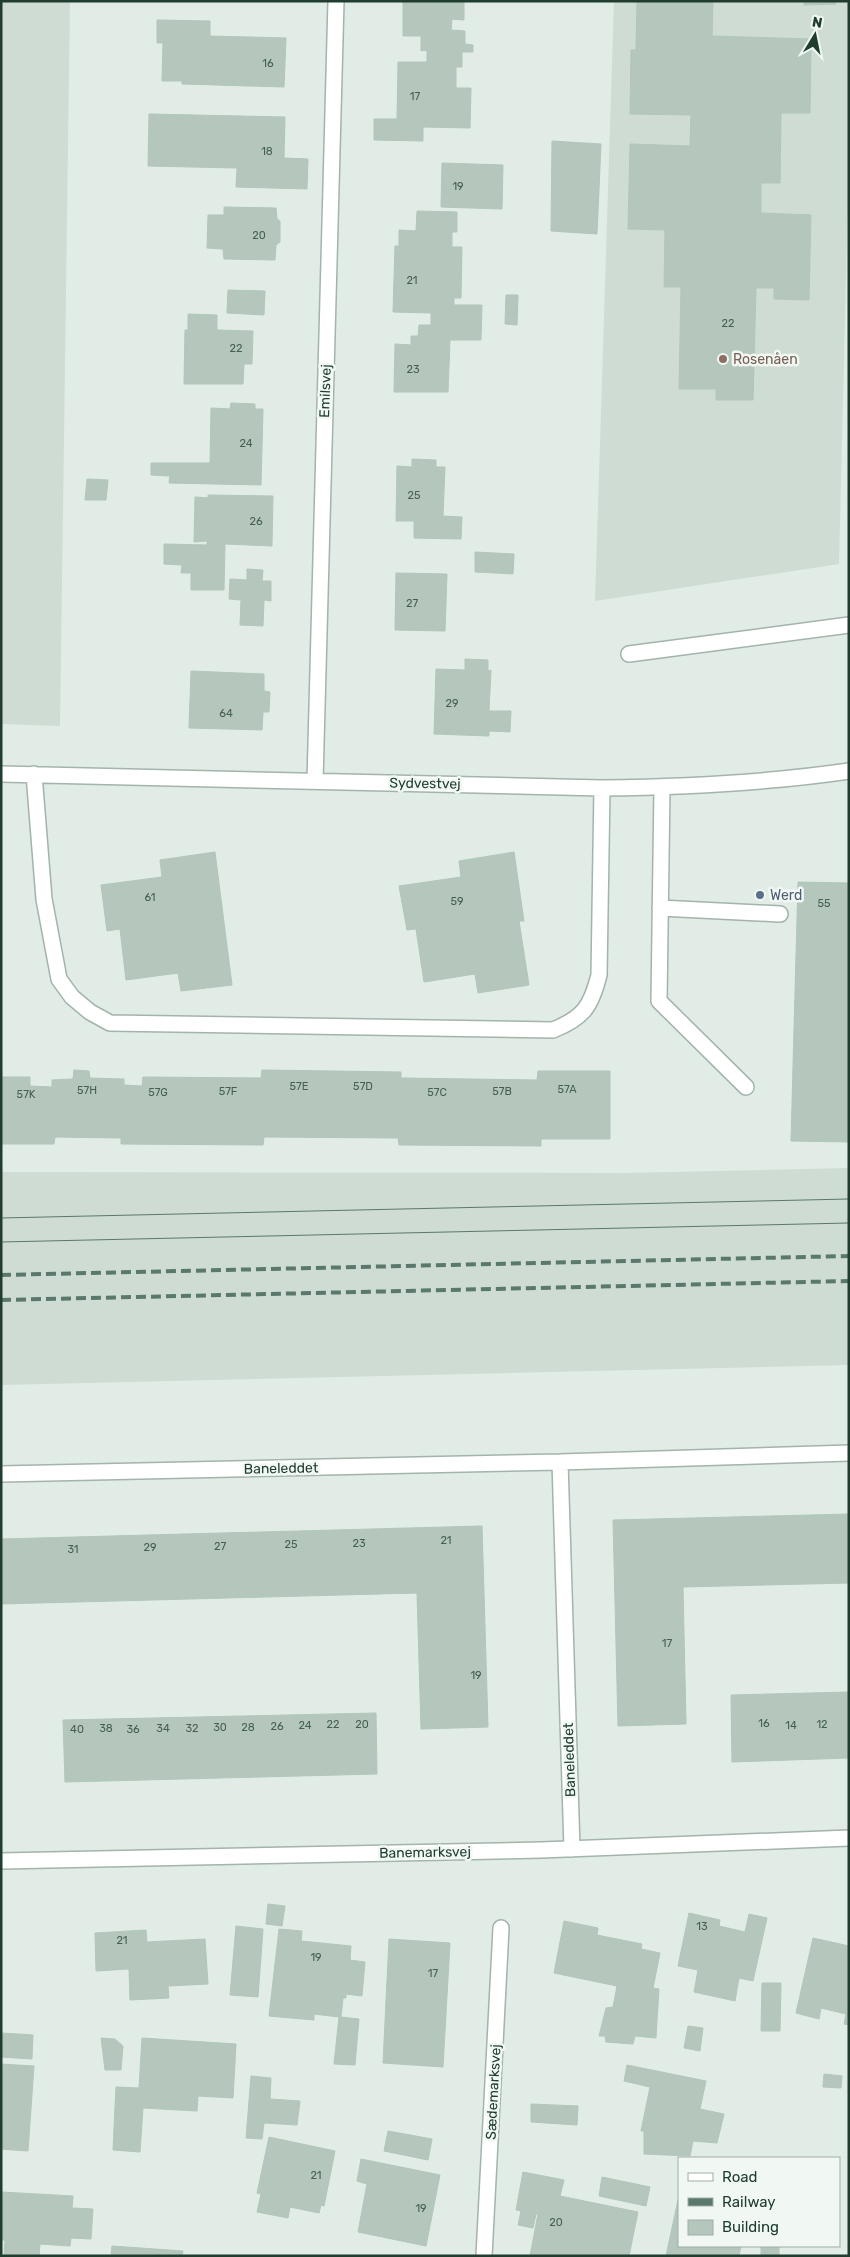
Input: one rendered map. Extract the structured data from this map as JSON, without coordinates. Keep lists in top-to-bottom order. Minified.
{"streets":{"street":["Emilsvej","Sydvestvej","Baneleddet","Banemarksvej","Sædemarksvej"]},"crossings":[["Emilsvej","Sydvestvej"],["Baneleddet","Banemarksvej"]],"places":["Rosenåen","Werd"],"house_numbers":["16","17","18","19","20","21","22","22","23","24","25","26","27","29","64","61","59","55","57E","57D","57A","57H","57F","57B","57G","57C","57K","21","23","25","27","29","31","17","19","16","22","20","12","24","14","26","30","28","38","34","32","40","36","13","21","19","17","21","19","20"],"legend":["Road","Railway","Building"],"north":"top"}
